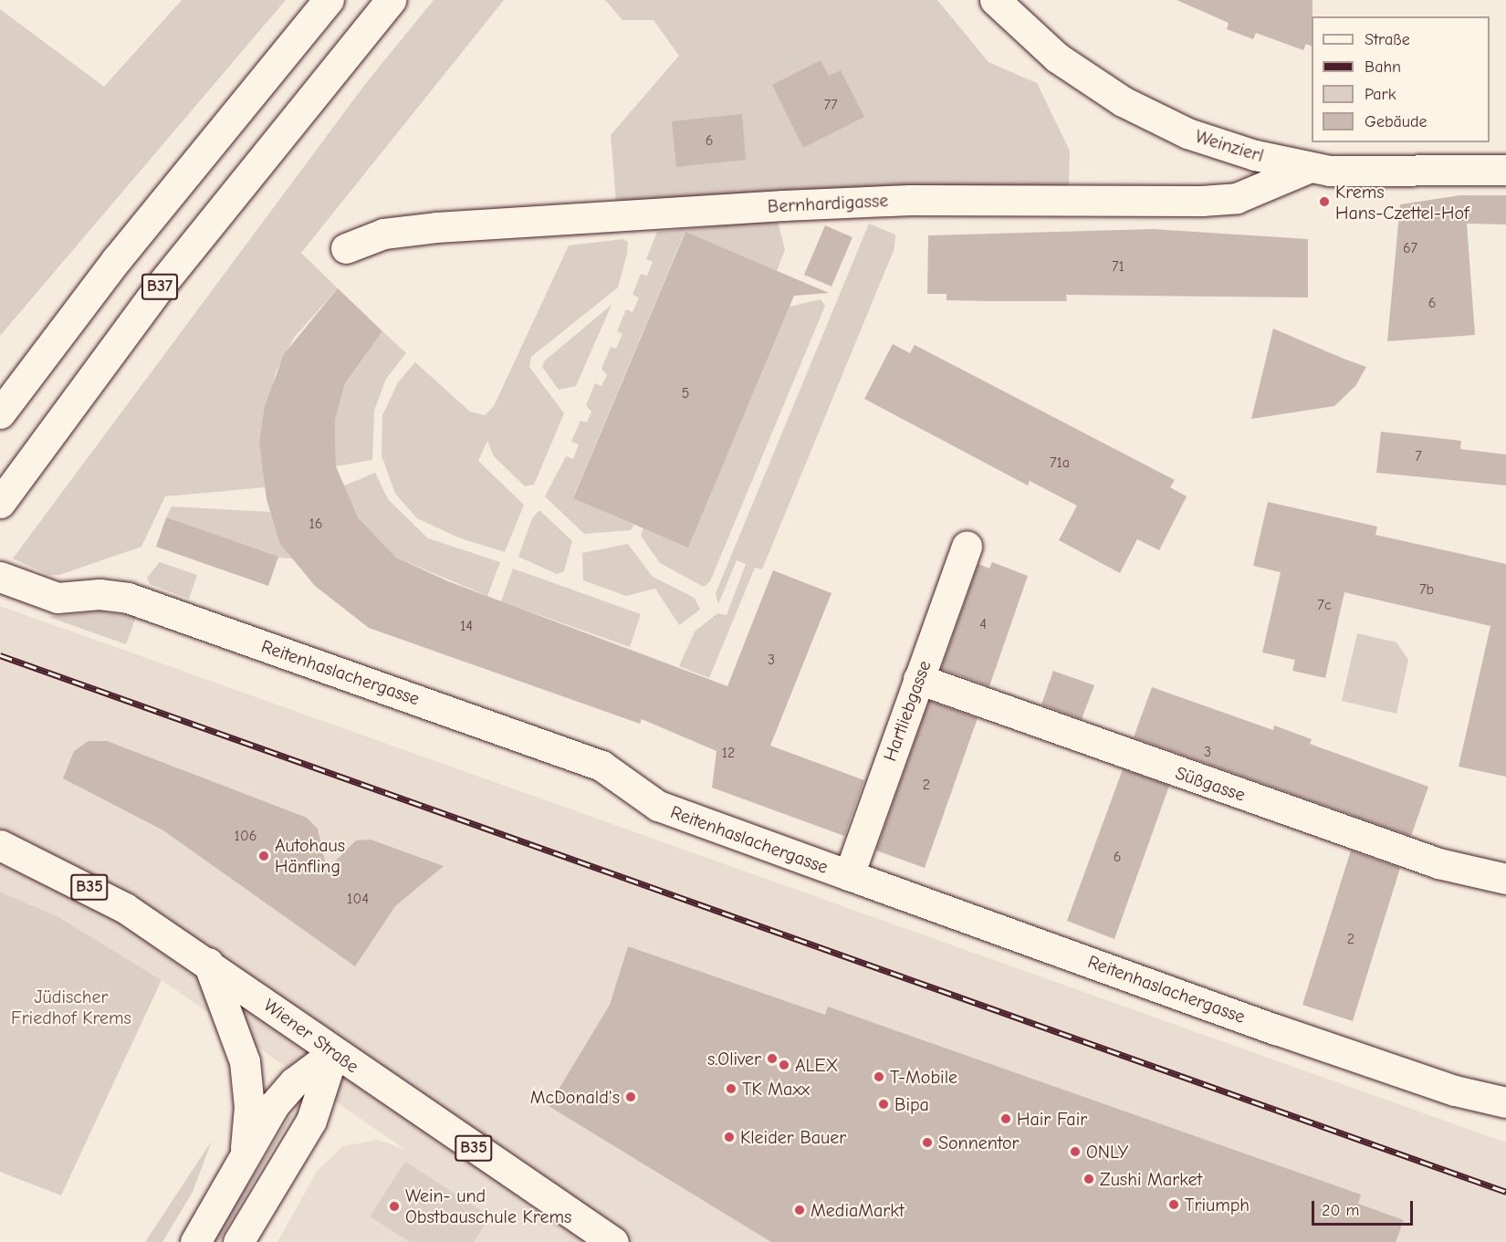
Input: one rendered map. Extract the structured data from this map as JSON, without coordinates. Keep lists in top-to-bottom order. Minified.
{"streets":{"street":["Weinzierl","Bernhardigasse","B37","Reitenhaslachergasse","Hartliebgasse","Süßgasse","B35","Wiener Straße"]},"crossings":[["Weinzierl","Bernhardigasse"],["Reitenhaslachergasse","Hartliebgasse"],["Hartliebgasse","Süßgasse"]],"parks":["Jüdischer Friedhof Krems"],"places":["Krems Hans-Czettel-Hof","Autohaus Hänfling","s.Oliver","ALEX","T-Mobile","TK Maxx","McDonald's","Bipa","Hair Fair","Kleider Bauer","Sonnentor","ONLY","Zushi Market","Triumph","Wein- und Obstbauschule Krems","MediaMarkt"],"house_numbers":["77","6","67","71","6","5","7","71a","16","7b","7c","4","14","3","3","12","2","106","6","104","2"],"legend":["Straße","Bahn","Park","Gebäude"],"scale_bar":"20 m"}
